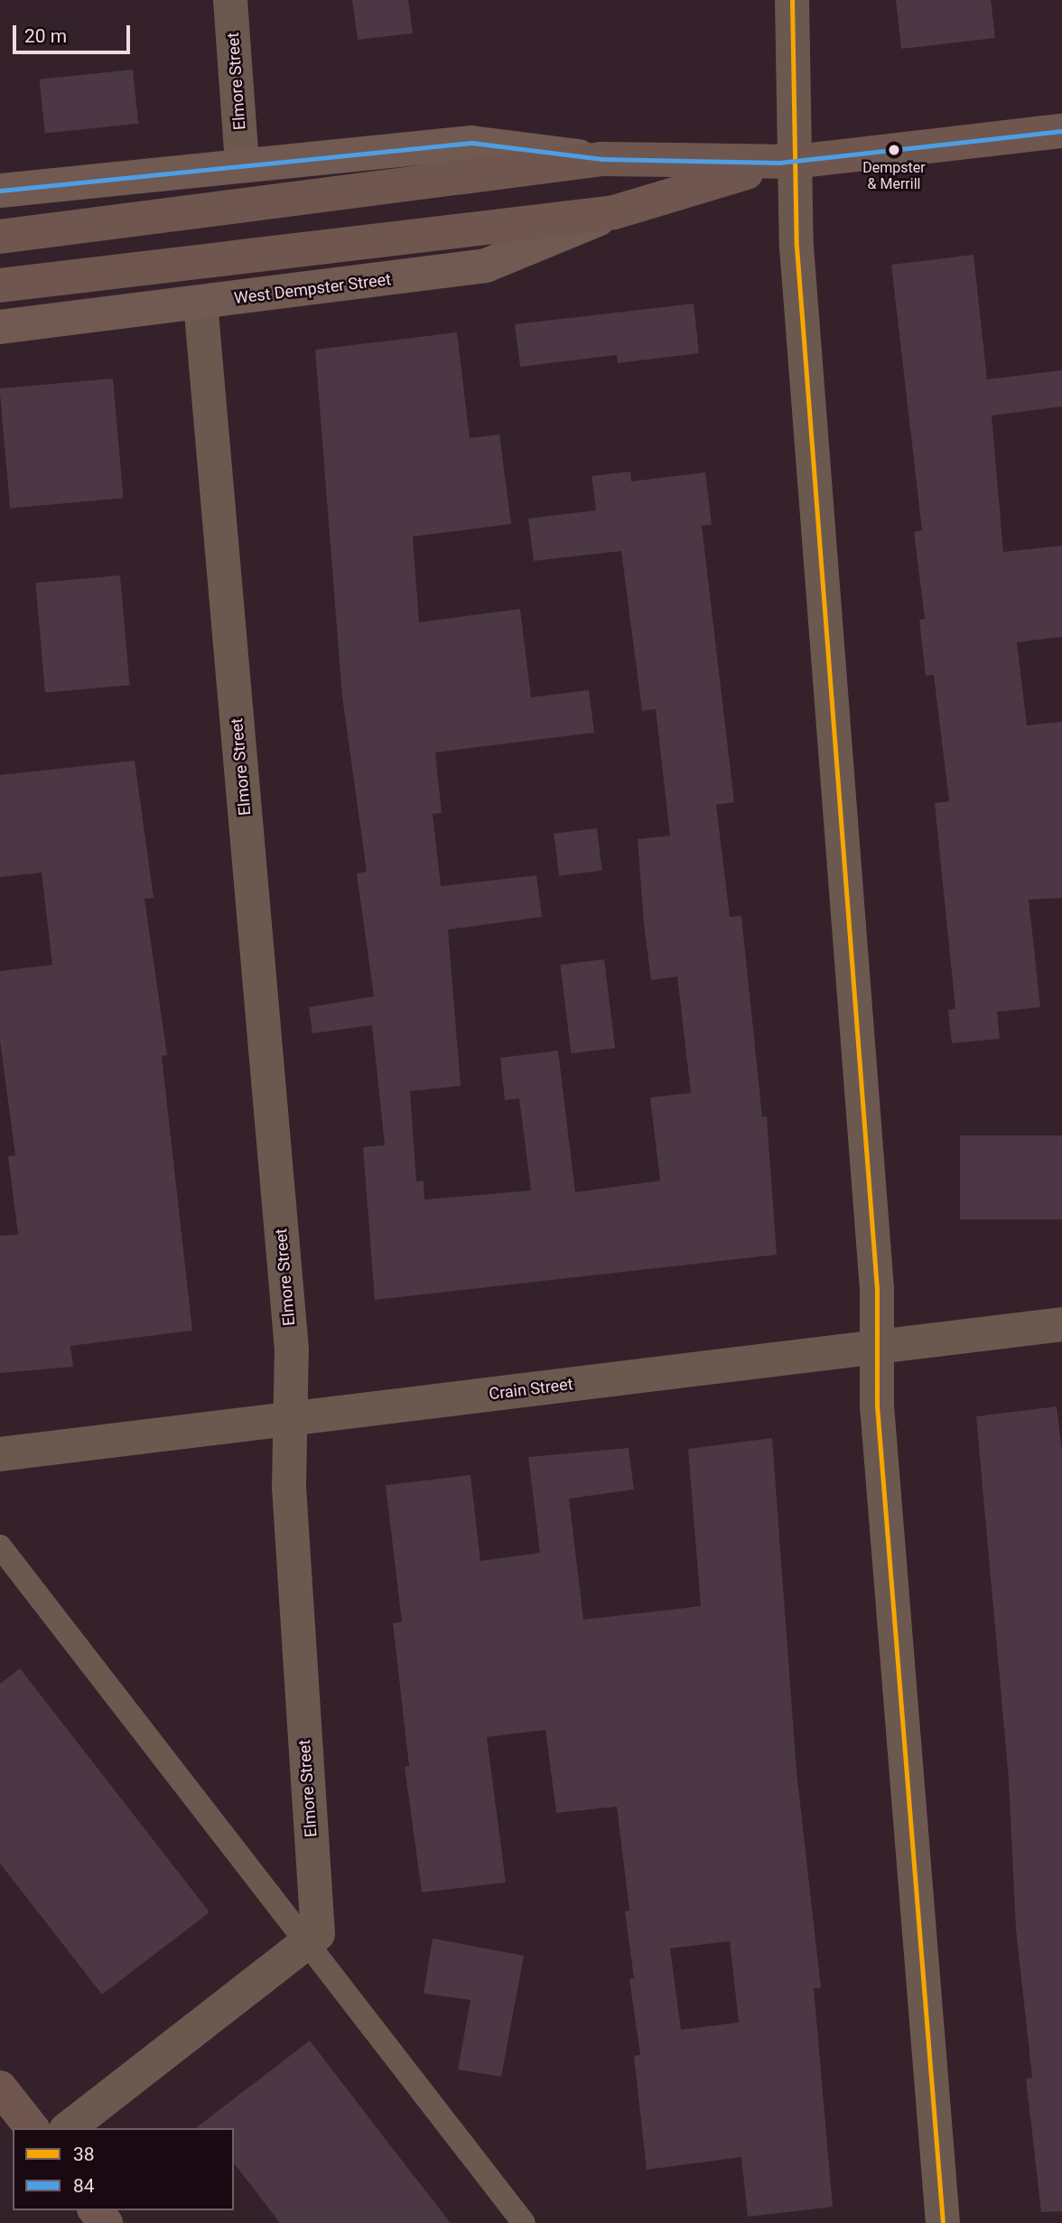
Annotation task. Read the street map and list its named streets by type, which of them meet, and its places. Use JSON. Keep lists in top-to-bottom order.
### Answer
{
  "streets": {
    "main road": ["West Dempster Street"],
    "street": ["Elmore Street", "Crain Street"]
  },
  "crossings": [
    ["Elmore Street", "West Dempster Street"],
    ["Elmore Street", "Crain Street"]
  ],
  "places": ["Dempster & Merrill"],
  "lines": ["transit line 38", "transit line 84"],
  "legend": ["38", "84"],
  "scale_bar": "20 m"
}
